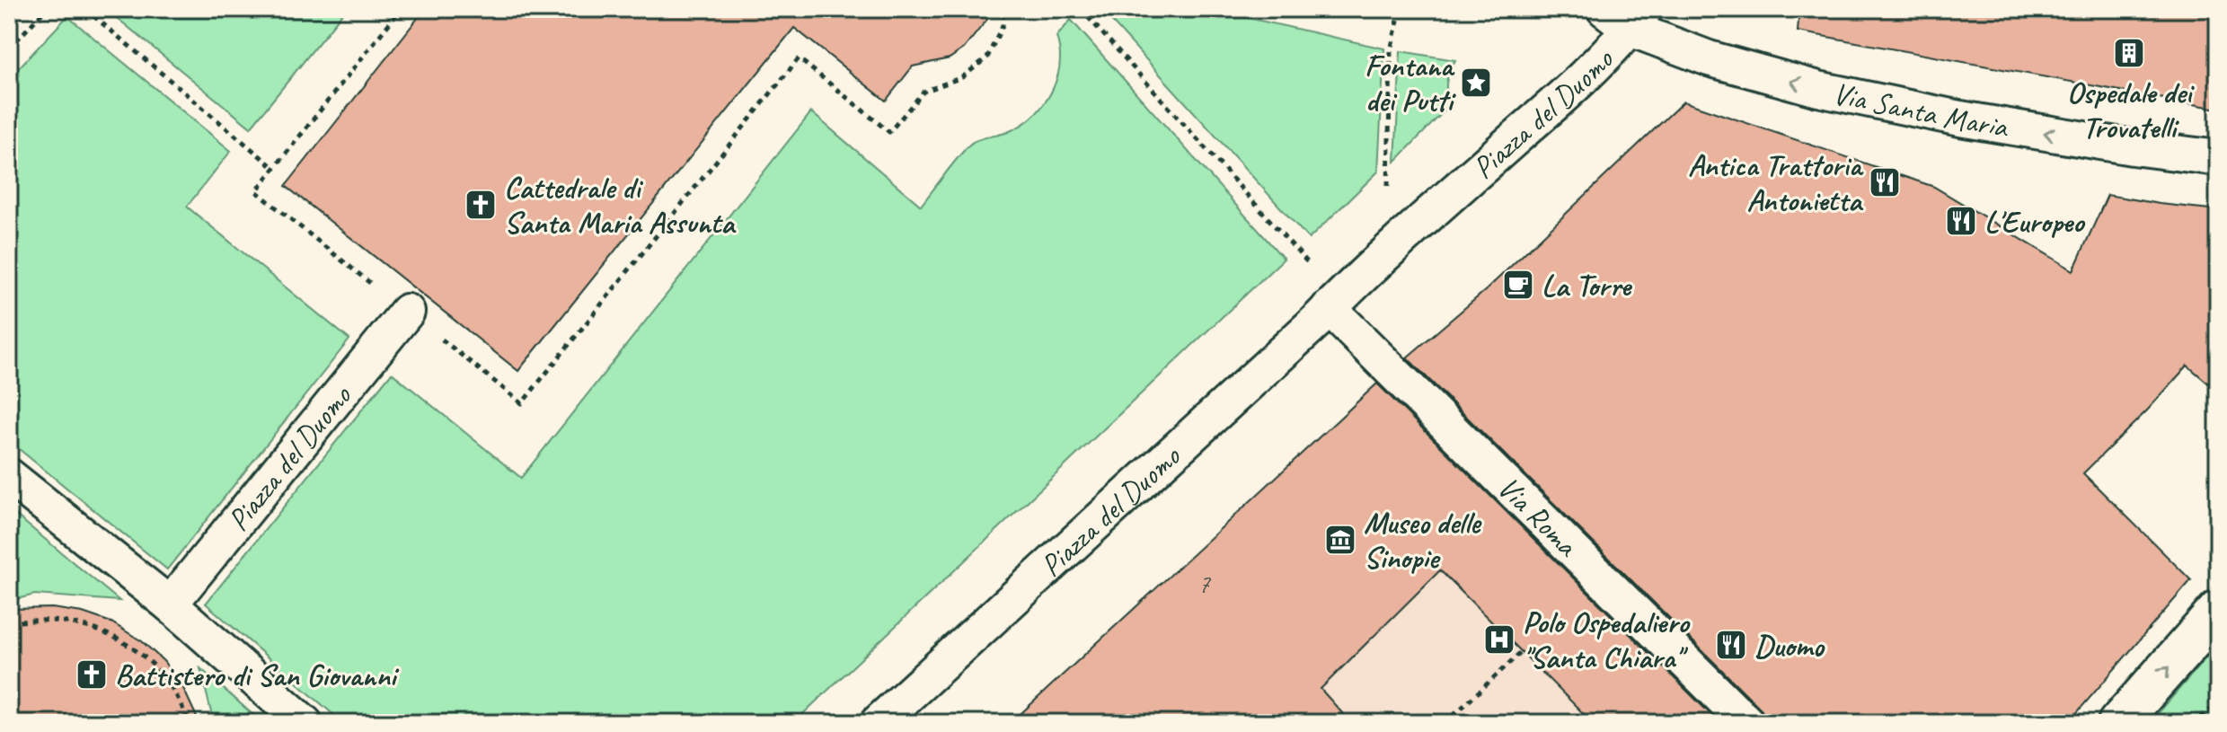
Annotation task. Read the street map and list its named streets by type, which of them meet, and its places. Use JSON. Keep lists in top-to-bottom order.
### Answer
{
  "streets": {
    "street": ["Via Santa Maria", "Piazza del Duomo", "Via Roma"]
  },
  "crossings": [
    ["Via Santa Maria", "Piazza del Duomo"],
    ["Piazza del Duomo", "Via Roma"]
  ],
  "one_way": ["Via Santa Maria"],
  "places": {
    "building": ["Ospedale dei Trovatelli"],
    "place": ["Fontana dei Putti"],
    "restaurant": ["Antica Trattoria Antonietta", "L'Europeo", "Duomo"],
    "church": ["Cattedrale di Santa Maria Assunta", "Battistero di San Giovanni"],
    "cafe": ["La Torre"],
    "museum": ["Museo delle Sinopie"],
    "hospital": ["Polo Ospedaliero \"Santa Chiara\""]
  },
  "house_numbers": ["7"]
}
